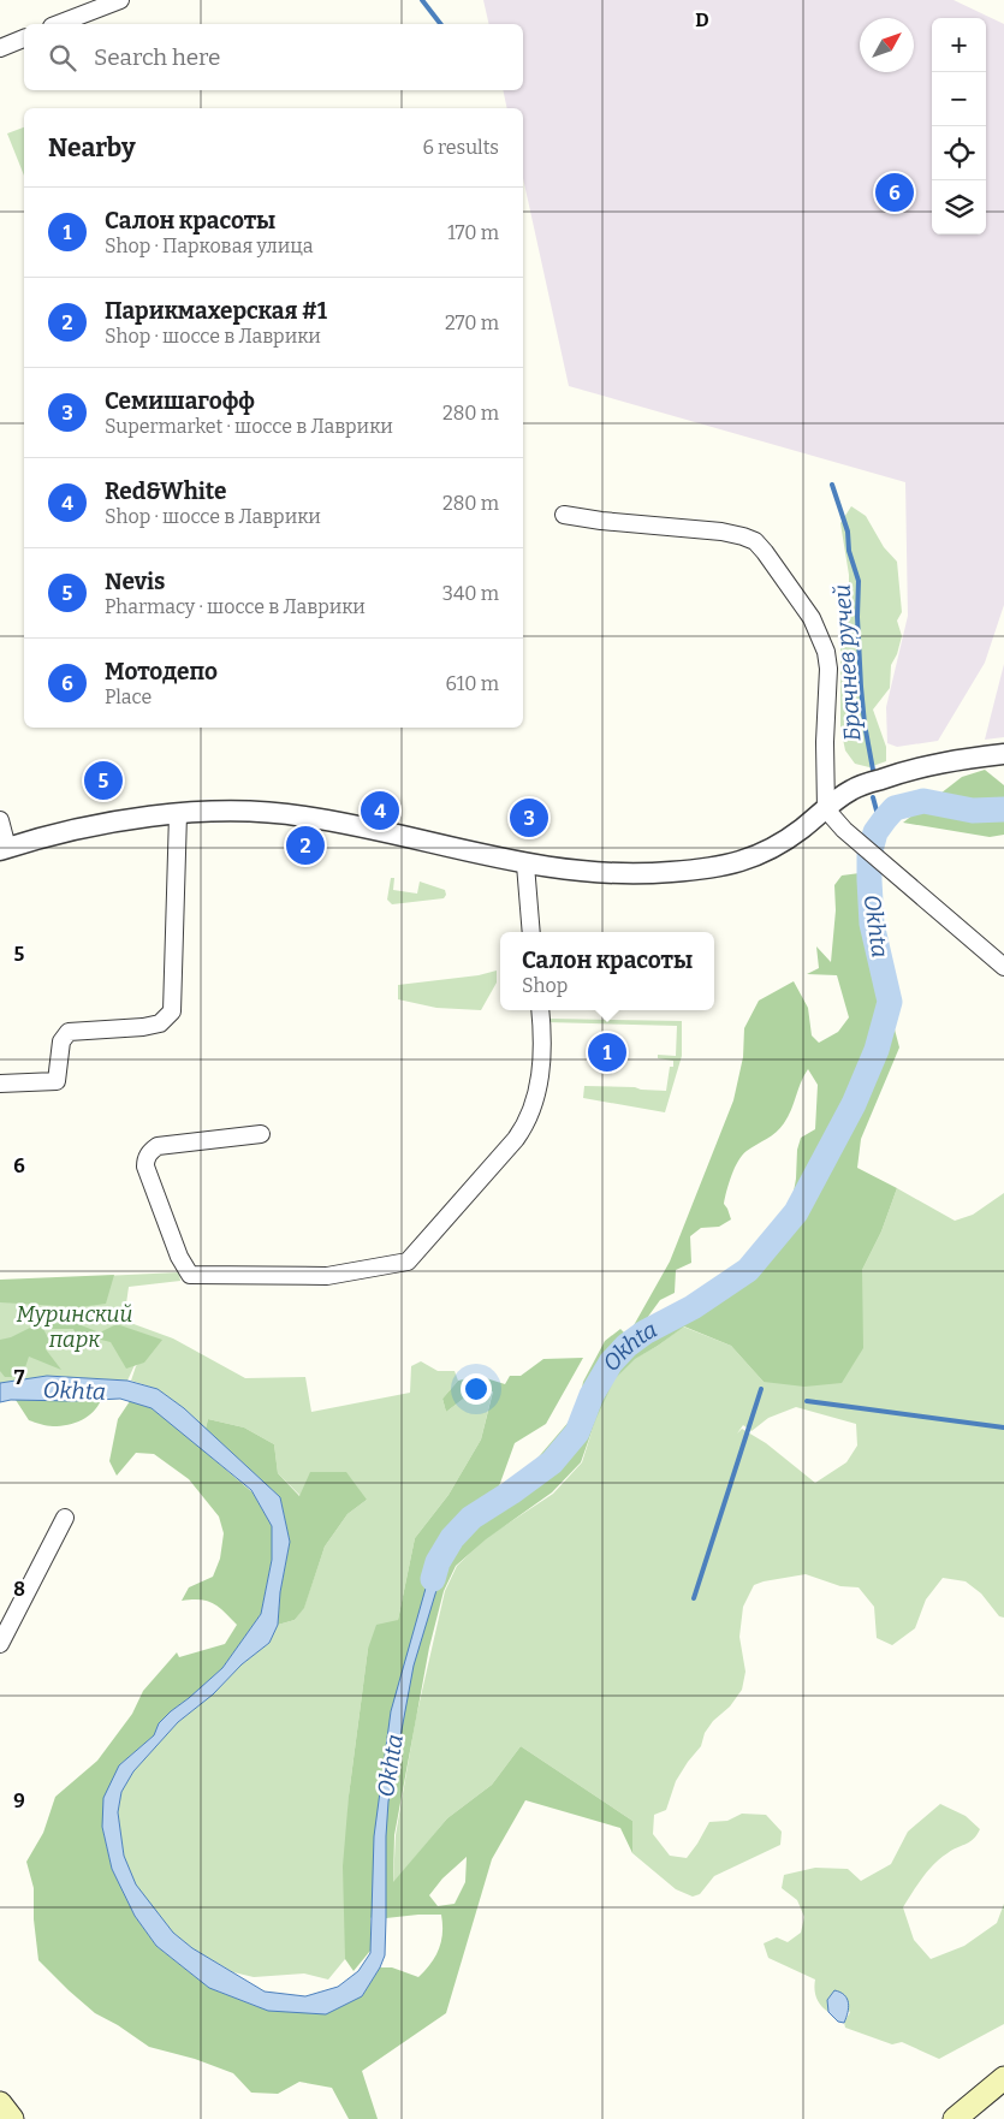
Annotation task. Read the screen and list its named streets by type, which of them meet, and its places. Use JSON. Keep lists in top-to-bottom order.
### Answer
{
  "water": ["Брачнев ручей", "Okhta"],
  "parks": ["Муринский парк"],
  "north": "top right",
  "page": {
    "map_buttons": ["+", "−"],
    "search": "Search here",
    "heading": ["Nearby", "6 results"],
    "pins": [
      "6",
      "5",
      "4",
      "3",
      "2",
      "1"
    ],
    "list": [
      {
        "mark": "1",
        "name": "Салон красоты",
        "note": "Shop · Парковая улица",
        "value": "170 m"
      },
      {
        "mark": "2",
        "name": "Парикмахерская #1",
        "note": "Shop · шоссе в Лаврики",
        "value": "270 m"
      },
      {
        "mark": "3",
        "name": "Семишагофф",
        "note": "Supermarket · шоссе в Лаврики",
        "value": "280 m"
      },
      {
        "mark": "4",
        "name": "Red&White",
        "note": "Shop · шоссе в Лаврики",
        "value": "280 m"
      },
      {
        "mark": "5",
        "name": "Nevis",
        "note": "Pharmacy · шоссе в Лаврики",
        "value": "340 m"
      },
      {
        "mark": "6",
        "name": "Мотодепо",
        "note": "Place",
        "value": "610 m"
      }
    ],
    "popup": ["Салон красоты", "Shop"]
  },
  "grid": {
    "columns": ["D"],
    "rows": [
      "5",
      "6",
      "7",
      "8",
      "9"
    ]
  }
}
